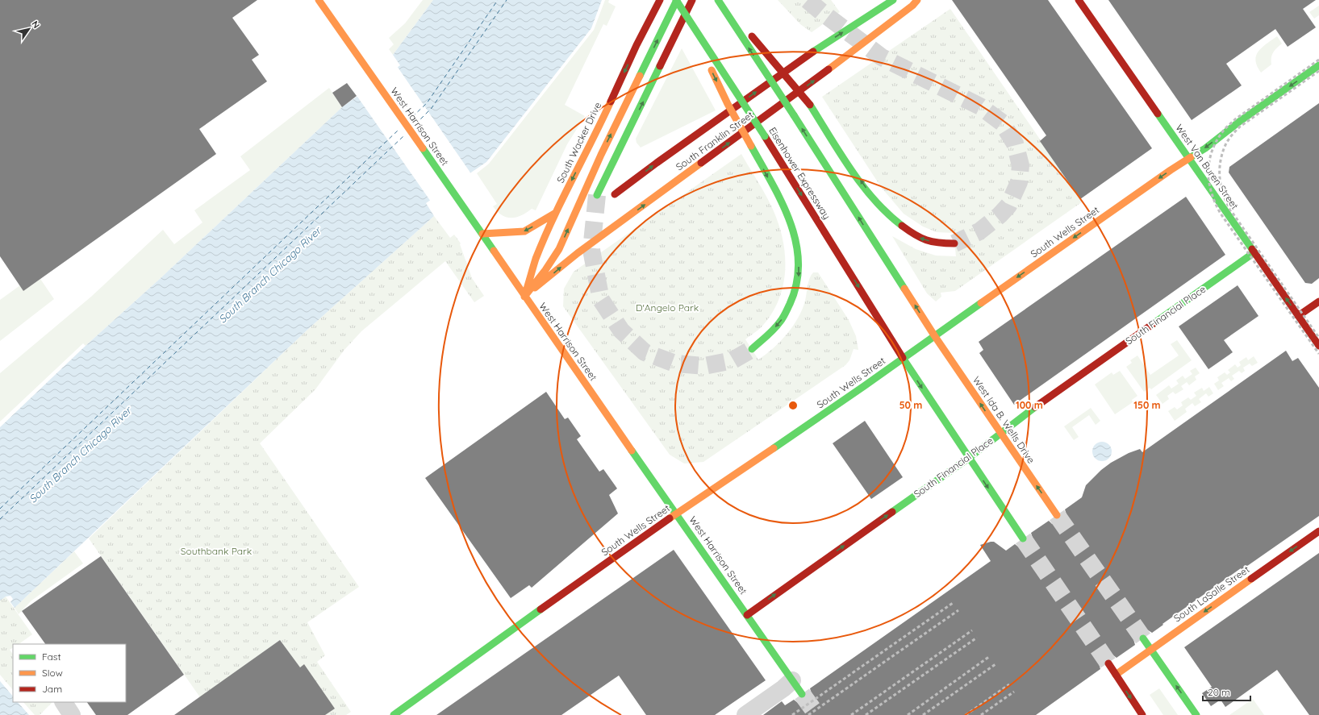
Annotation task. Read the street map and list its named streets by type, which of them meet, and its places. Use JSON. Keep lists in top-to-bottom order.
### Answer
{
  "streets": {
    "main road": [
      "West Harrison Street",
      "South Franklin Street",
      "South Wacker Drive",
      "West Van Buren Street",
      "Eisenhower Expressway",
      "South Wells Street",
      "South Financial Place",
      "West Ida B. Wells Drive",
      "South LaSalle Street"
    ]
  },
  "crossings": [
    ["West Harrison Street", "South Franklin Street"],
    ["West Harrison Street", "South Wacker Drive"],
    ["West Harrison Street", "South Wells Street"],
    ["West Harrison Street", "South Financial Place"],
    ["South Franklin Street", "South Wacker Drive"],
    ["West Van Buren Street", "South Wells Street"],
    ["West Van Buren Street", "South Financial Place"],
    ["Eisenhower Expressway", "South Wells Street"],
    ["South Wells Street", "West Ida B. Wells Drive"],
    ["South Financial Place", "West Ida B. Wells Drive"]
  ],
  "one_way": ["South Wells Street", "South Financial Place", "South LaSalle Street"],
  "water": ["South Branch Chicago River"],
  "parks": ["D'Angelo Park", "Southbank Park"],
  "legend": ["Fast", "Slow", "Jam"],
  "scale_bar": "20 m",
  "north": "top right",
  "rings": ["50 m", "100 m", "150 m"]
}
